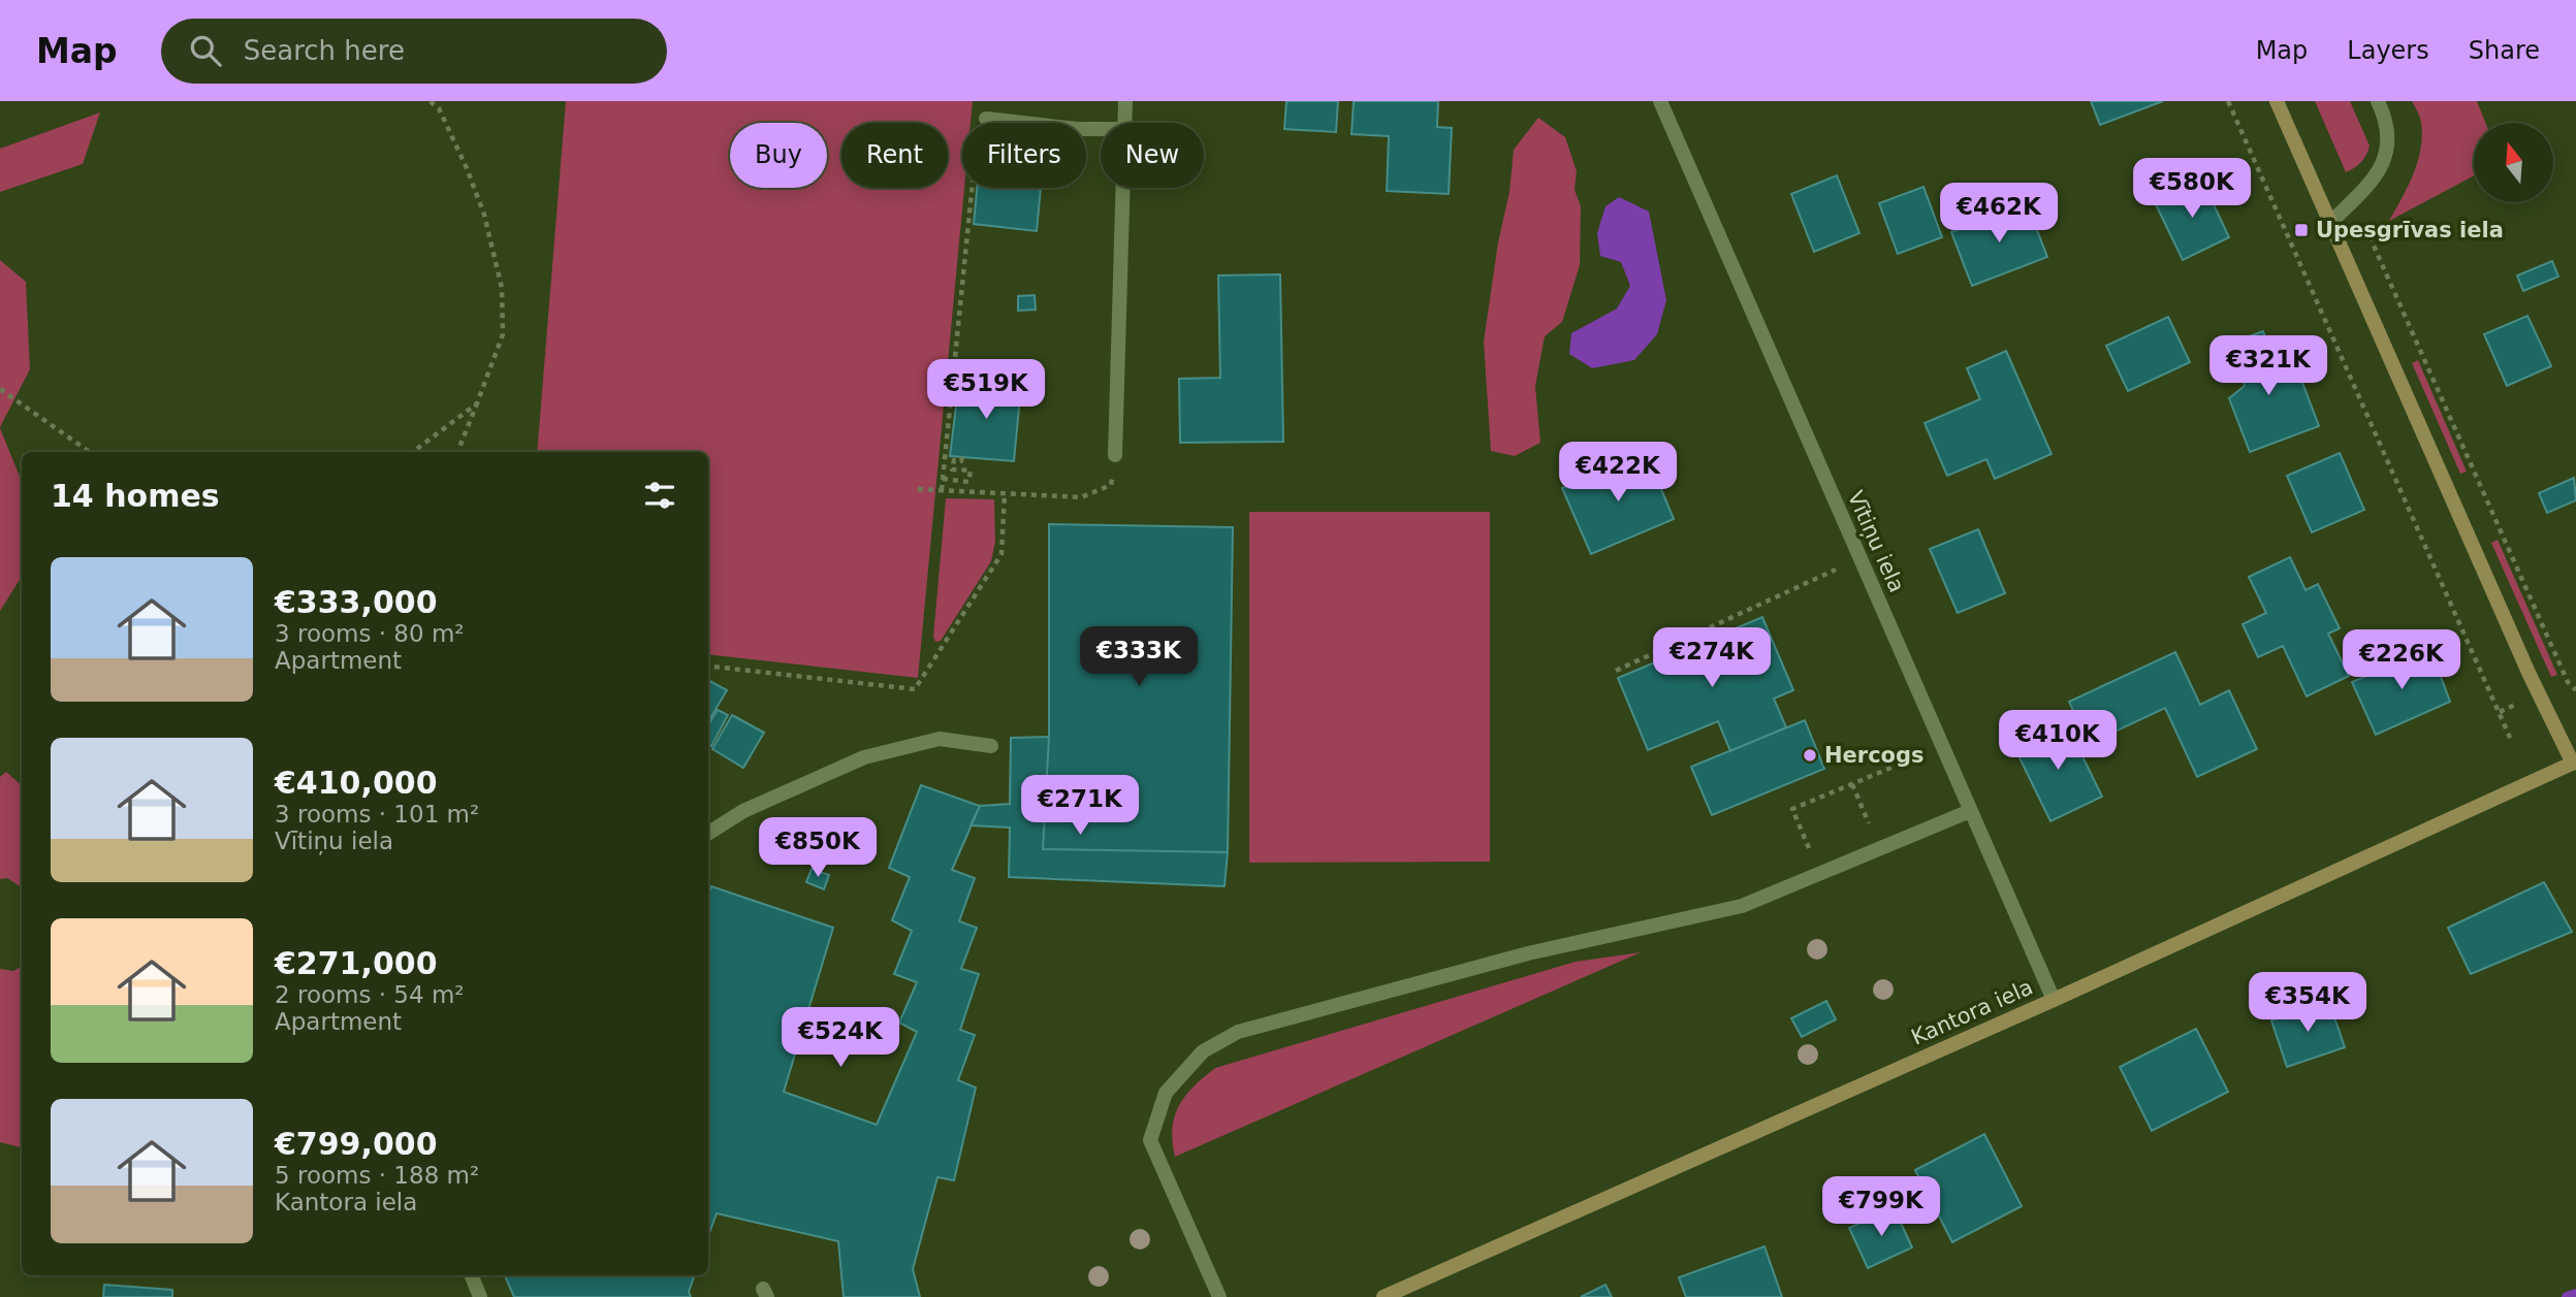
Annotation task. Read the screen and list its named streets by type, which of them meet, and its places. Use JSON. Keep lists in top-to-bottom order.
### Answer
{
  "streets": {
    "main road": ["Kantora iela"],
    "street": ["Vītiņu iela"]
  },
  "crossings": [
    ["Vītiņu iela", "Kantora iela"]
  ],
  "places": {
    "transit": ["Upesgrīvas iela"],
    "other": ["Hercogs"]
  },
  "north": "top",
  "page": {
    "header": "Map",
    "search": "Search here",
    "nav": ["Map", "Layers", "Share"],
    "chip": [
      "Buy",
      "Rent",
      "Filters",
      "New"
    ],
    "price": [
      "€580K",
      "€462K",
      "€321K",
      "€519K",
      "€422K",
      "€333K",
      "€274K",
      "€226K",
      "€410K",
      "€271K",
      "€850K",
      "€354K",
      "€524K",
      "€799K"
    ],
    "heading": "14 homes",
    "list": [
      {
        "name": "€333,000",
        "note": "3 rooms · 80 m² · Apartment"
      },
      {
        "name": "€410,000",
        "note": "3 rooms · 101 m² · Vītiņu iela"
      },
      {
        "name": "€271,000",
        "note": "2 rooms · 54 m² · Apartment"
      },
      {
        "name": "€799,000",
        "note": "5 rooms · 188 m² · Kantora iela"
      }
    ]
  }
}
